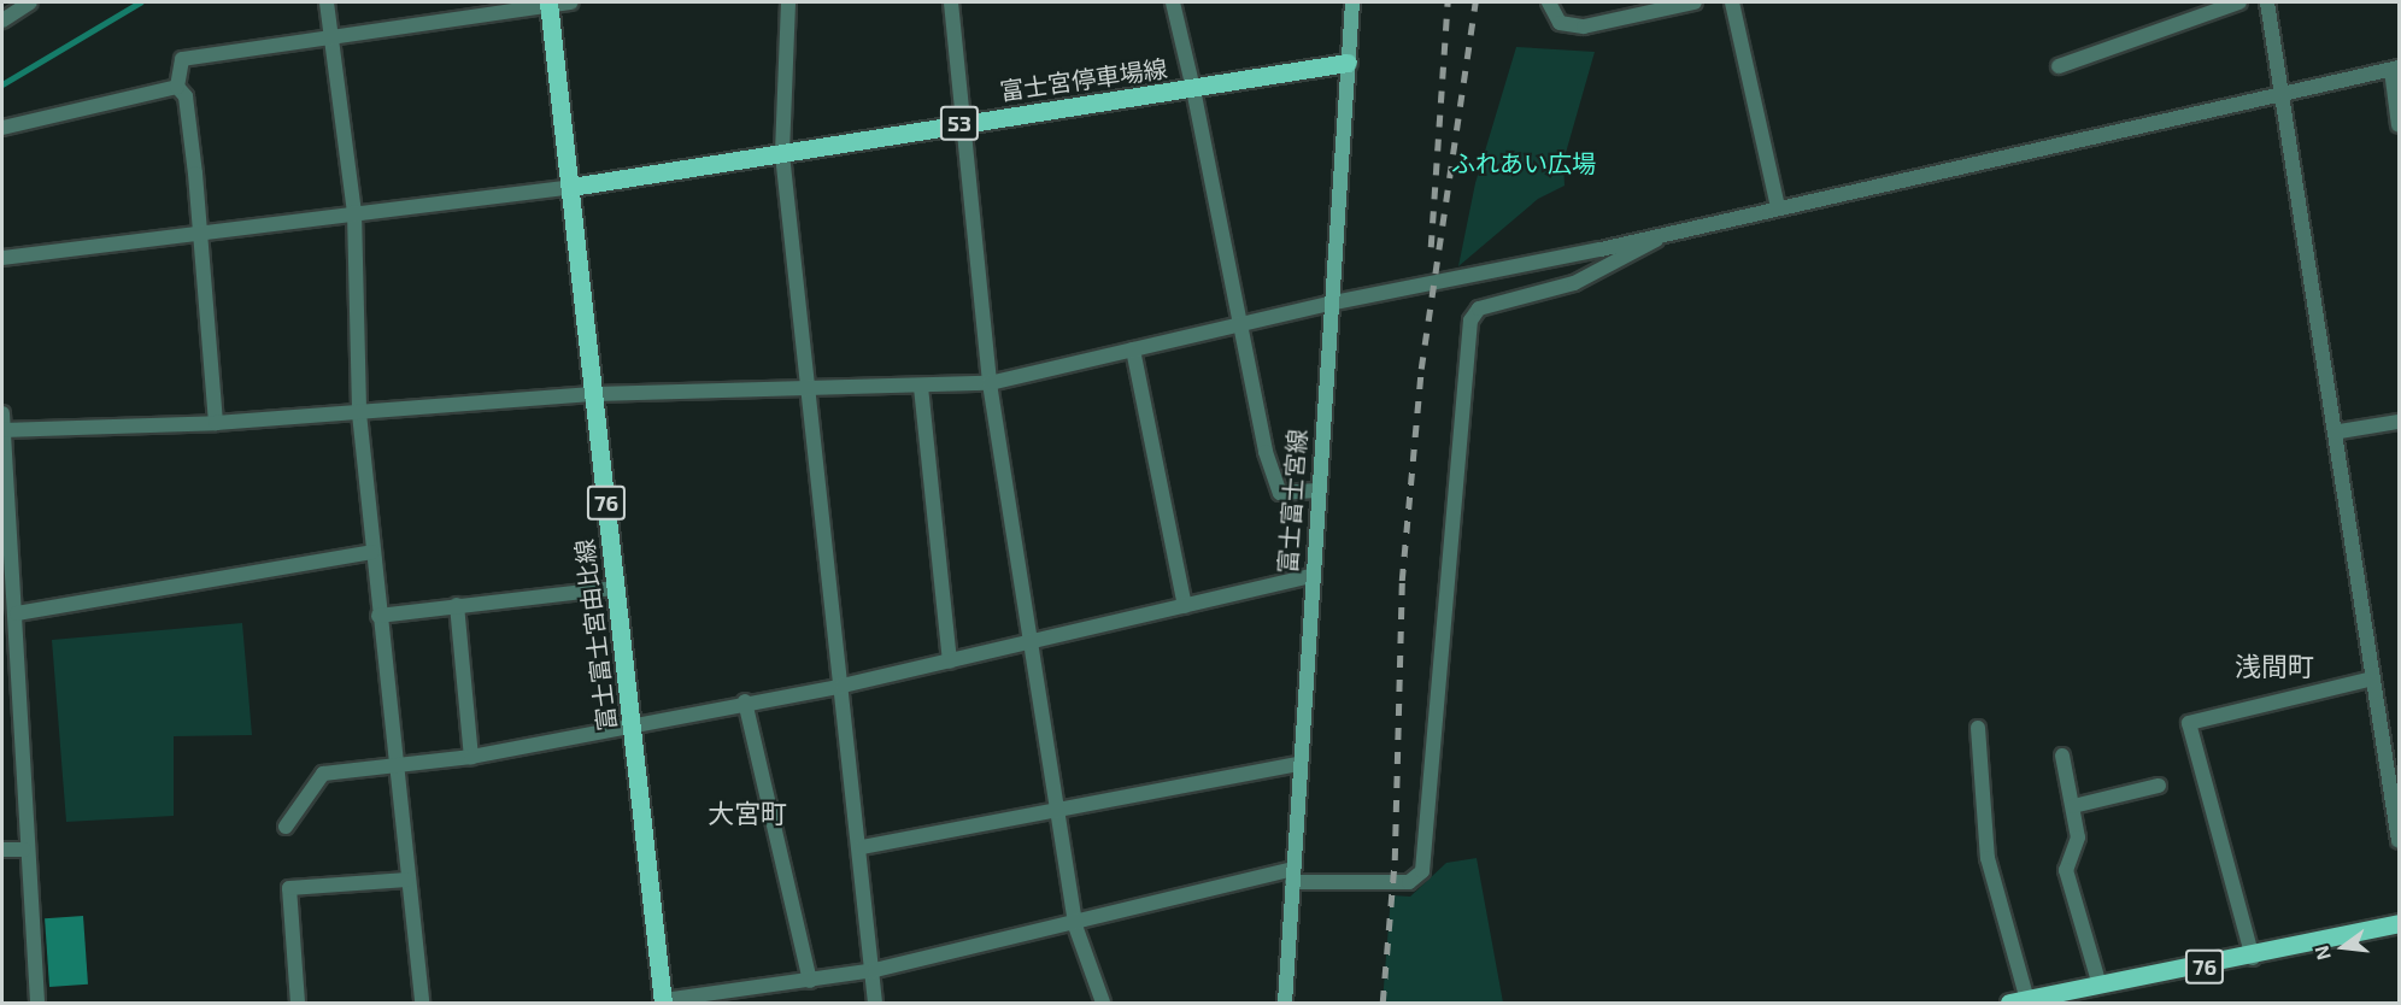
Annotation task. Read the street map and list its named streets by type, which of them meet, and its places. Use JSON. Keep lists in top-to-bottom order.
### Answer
{
  "streets": {
    "main road": [
      "富士宮停車場線",
      "53",
      "富士富士宮線",
      "76",
      "富士富士宮由比線"
    ]
  },
  "crossings": [
    ["富士宮停車場線", "富士富士宮線"],
    ["富士宮停車場線", "富士富士宮由比線"]
  ],
  "districts": ["浅間町", "大宮町"],
  "parks": ["ふれあい広場"],
  "north": "left"
}
